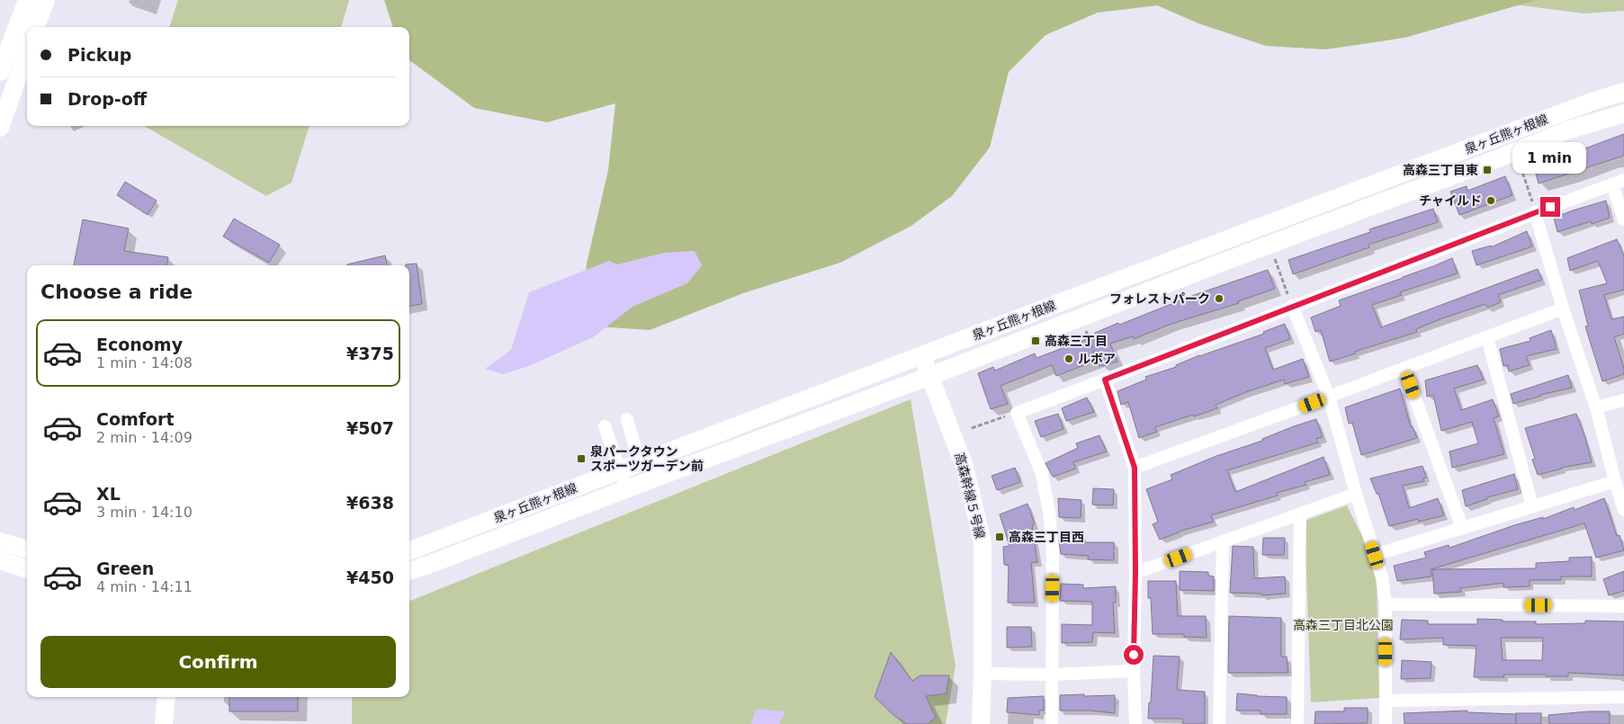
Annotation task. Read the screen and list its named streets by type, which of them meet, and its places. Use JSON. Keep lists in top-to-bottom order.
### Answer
{
  "streets": {
    "main road": ["泉ヶ丘熊ヶ根線", "高森幹線５号線"]
  },
  "crossings": [
    ["泉ヶ丘熊ヶ根線", "高森幹線５号線"]
  ],
  "parks": ["高森三丁目北公園"],
  "places": {
    "transit": [
      "高森三丁目東",
      "高森三丁目",
      "泉パークタウン スポーツガーデン前",
      "高森三丁目西"
    ],
    "other": ["チャイルド", "フォレストパーク", "ルボア"]
  },
  "page": {
    "banner": ["Pickup", "Drop-off"],
    "bubble": "1 min",
    "heading": "Choose a ride",
    "list": [
      {
        "name": "Economy",
        "note": "1 min · 14:08",
        "value": "¥375"
      },
      {
        "name": "Comfort",
        "note": "2 min · 14:09",
        "value": "¥507"
      },
      {
        "name": "XL",
        "note": "3 min · 14:10",
        "value": "¥638"
      },
      {
        "name": "Green",
        "note": "4 min · 14:11",
        "value": "¥450"
      }
    ],
    "buttons": "Confirm"
  }
}
